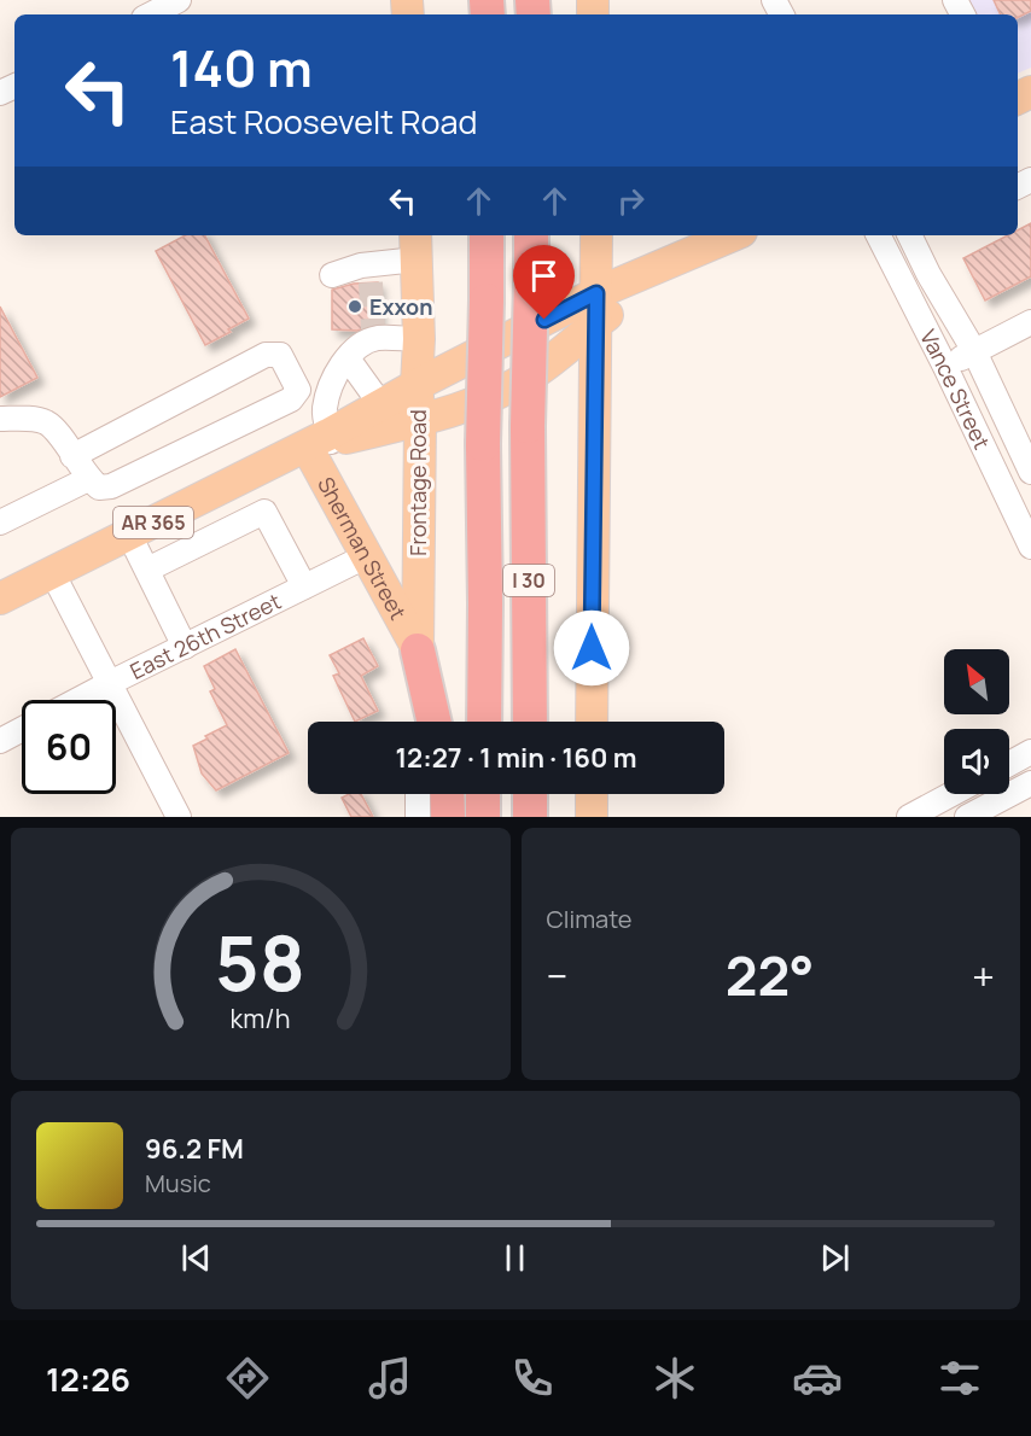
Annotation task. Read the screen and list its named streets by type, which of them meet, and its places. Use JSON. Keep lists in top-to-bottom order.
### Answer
{
  "streets": {
    "highway": ["I 30"],
    "main road": ["Frontage Road", "AR 365", "Sherman Street"],
    "street": ["Vance Street", "East 26th Street"]
  },
  "crossings": [
    ["Frontage Road", "AR 365"],
    ["Frontage Road", "Sherman Street"],
    ["AR 365", "Sherman Street"],
    ["Sherman Street", "East 26th Street"]
  ],
  "places": ["Exxon"],
  "north": "top left",
  "page": {
    "turn": ["140 m", "East Roosevelt Road"],
    "limit": "60",
    "trip": "12:27 · 1 min · 160 m",
    "tile": "Climate",
    "heat": ["−", "22°", "+"],
    "song": ["96.2 FM", "Music"],
    "tabs": "12:26",
    "gauge": ["58", "km/h"]
  }
}
